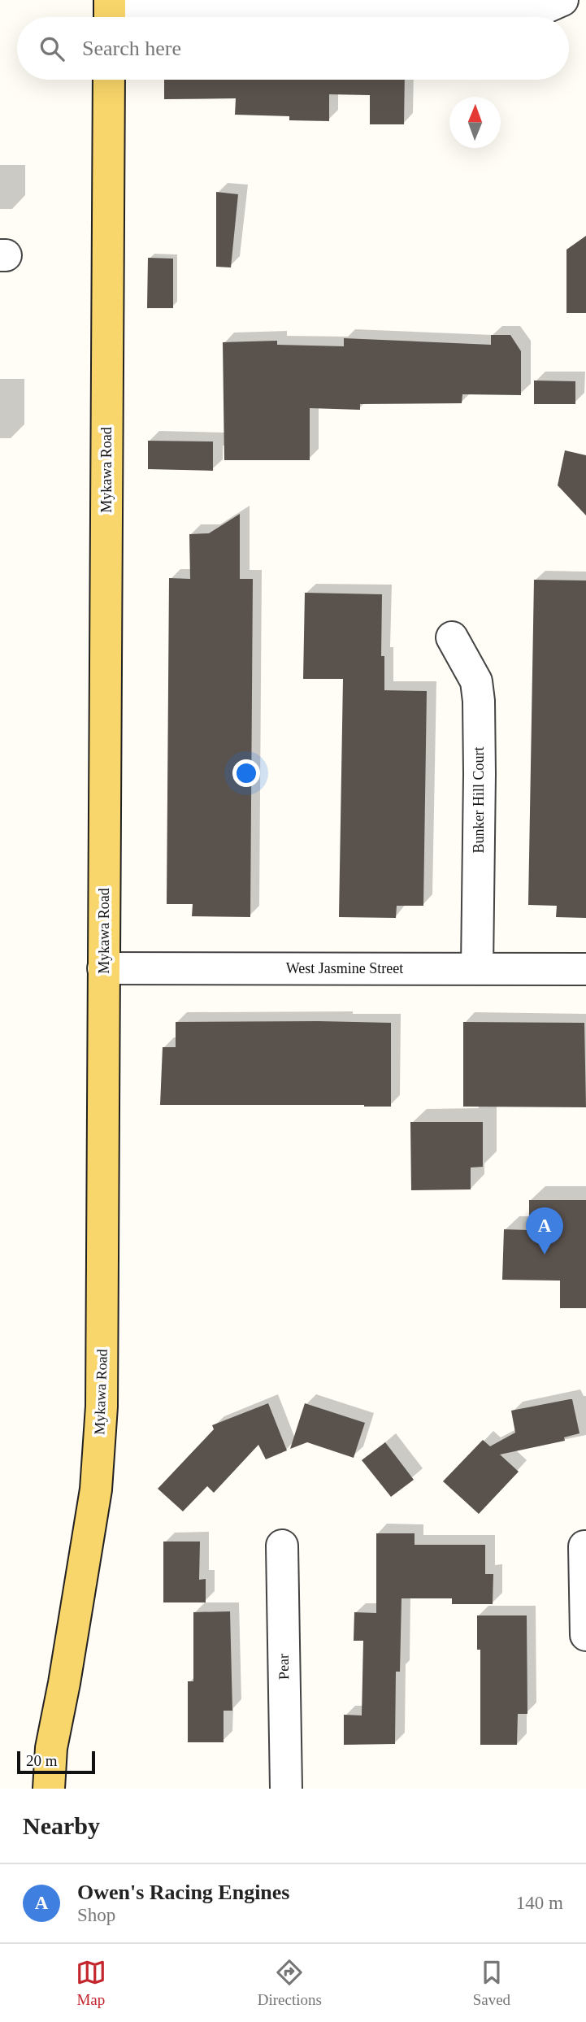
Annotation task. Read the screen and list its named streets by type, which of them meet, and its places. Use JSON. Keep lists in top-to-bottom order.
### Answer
{
  "streets": {
    "main road": ["Mykawa Road"],
    "street": ["Bunker Hill Court", "West Jasmine Street", "Pear"]
  },
  "crossings": [
    ["Mykawa Road", "West Jasmine Street"],
    ["Bunker Hill Court", "West Jasmine Street"]
  ],
  "scale_bar": "20 m",
  "north": "top",
  "page": {
    "search": "Search here",
    "pins": "A",
    "scale": "20 m",
    "heading": "Nearby",
    "list": [
      {
        "mark": "A",
        "name": "Owen's Racing Engines",
        "note": "Shop",
        "value": "140 m"
      }
    ],
    "nav": ["Map", "Directions", "Saved"]
  }
}
